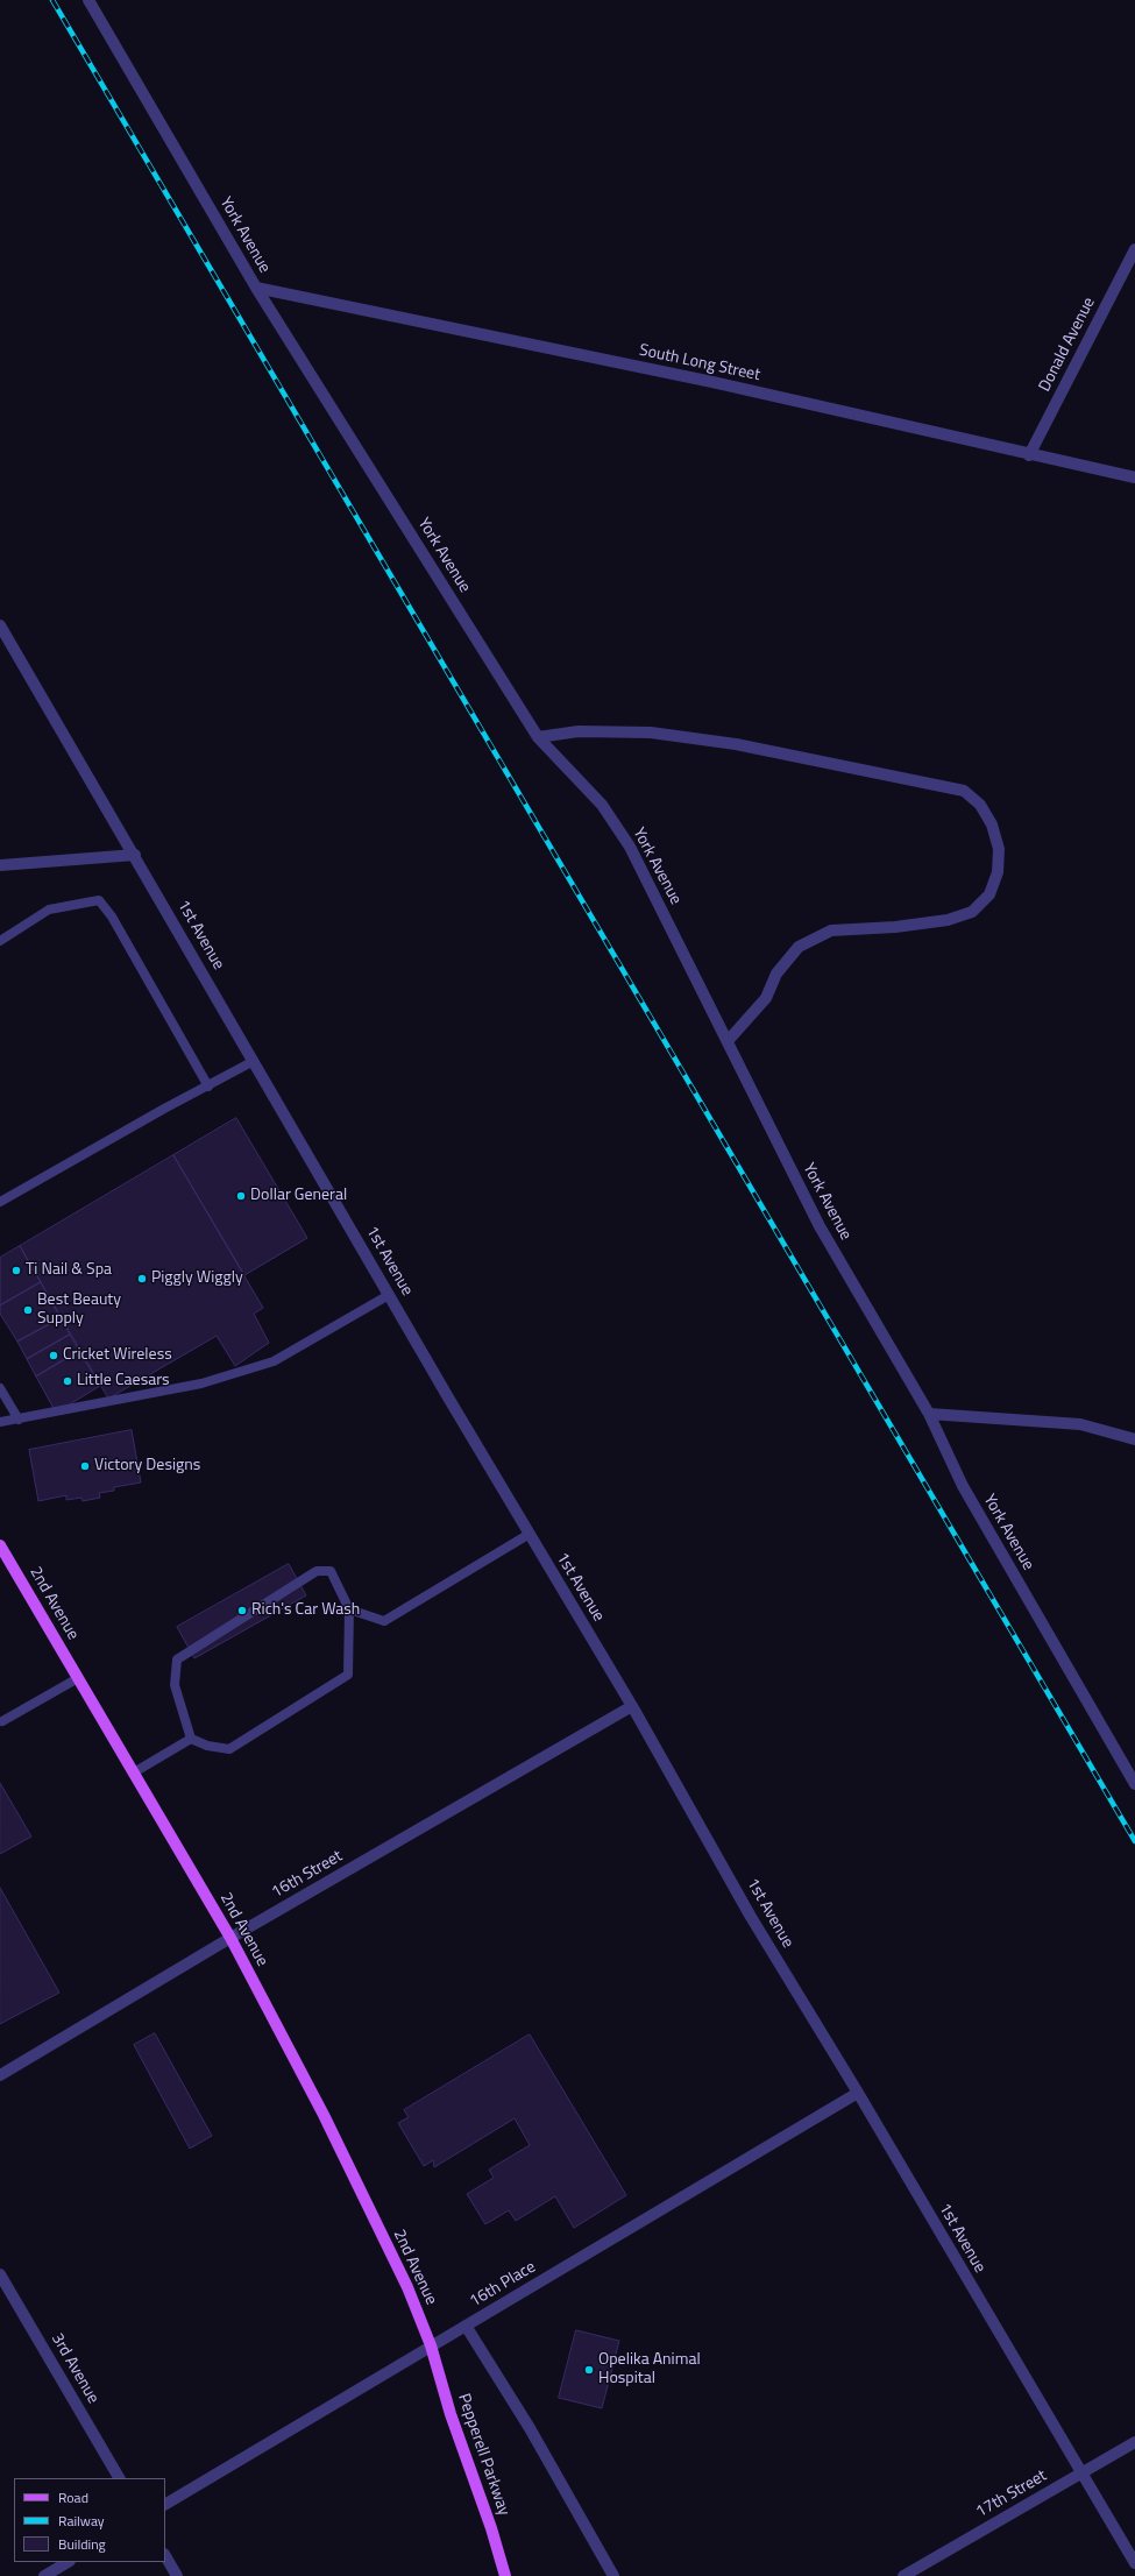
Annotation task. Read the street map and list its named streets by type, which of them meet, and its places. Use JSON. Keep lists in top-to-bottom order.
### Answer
{
  "streets": {
    "main road": ["2nd Avenue", "Pepperell Parkway"],
    "street": [
      "York Avenue",
      "Donald Avenue",
      "South Long Street",
      "1st Avenue",
      "16th Street",
      "16th Place",
      "3rd Avenue",
      "17th Street"
    ]
  },
  "crossings": [
    ["York Avenue", "South Long Street"],
    ["Donald Avenue", "South Long Street"],
    ["1st Avenue", "16th Street"],
    ["1st Avenue", "16th Place"],
    ["1st Avenue", "17th Street"],
    ["2nd Avenue", "16th Street"],
    ["2nd Avenue", "16th Place"],
    ["2nd Avenue", "Pepperell Parkway"],
    ["16th Place", "Pepperell Parkway"]
  ],
  "places": [
    "Dollar General",
    "Ti Nail & Spa",
    "Piggly Wiggly",
    "Best Beauty Supply",
    "Cricket Wireless",
    "Little Caesars",
    "Victory Designs",
    "Rich's Car Wash",
    "Opelika Animal Hospital"
  ],
  "legend": ["Road", "Railway", "Building"]
}
